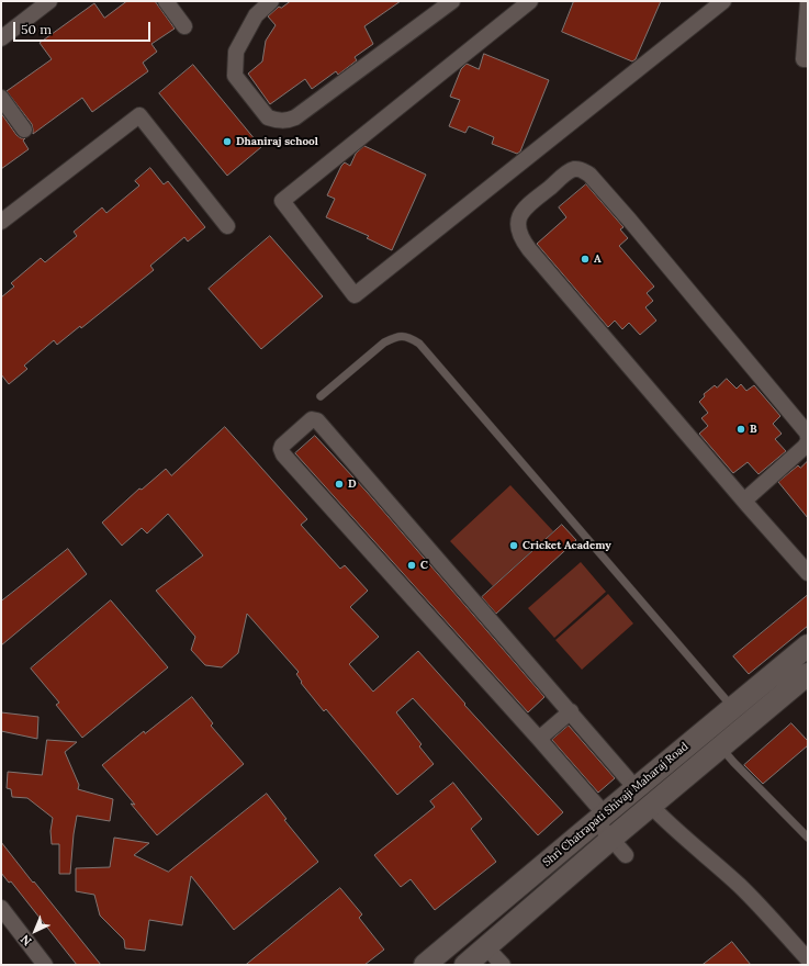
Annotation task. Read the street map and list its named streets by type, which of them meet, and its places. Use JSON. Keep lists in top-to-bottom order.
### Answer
{
  "streets": {
    "main road": ["Shri Chatrapati Shivaji Maharaj Road"]
  },
  "places": [
    "Dhaniraj school",
    "A",
    "B",
    "D",
    "Cricket Academy",
    "C"
  ],
  "scale_bar": "50 m",
  "north": "bottom left"
}
